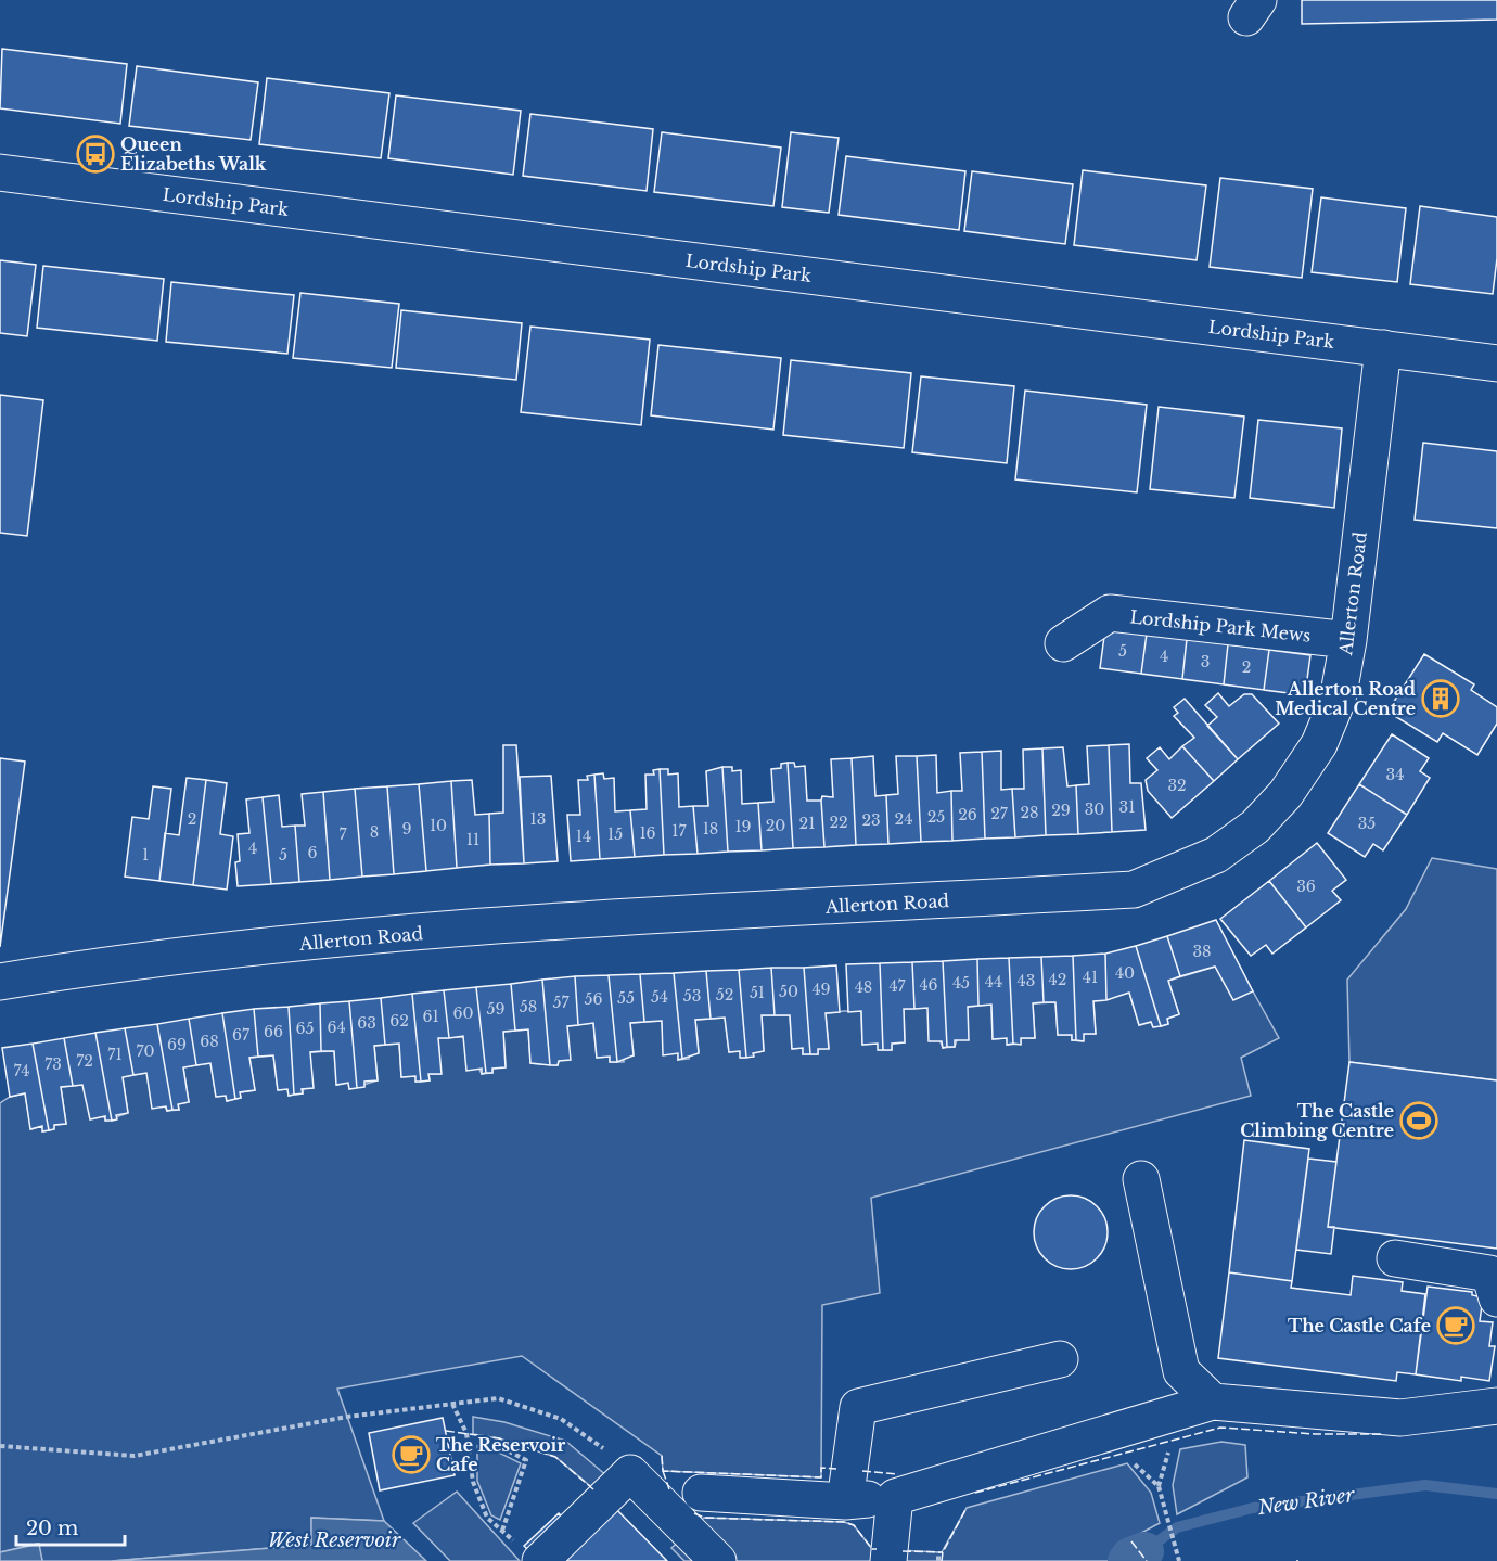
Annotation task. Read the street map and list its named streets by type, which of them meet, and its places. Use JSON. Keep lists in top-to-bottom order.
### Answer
{
  "streets": {
    "street": ["Lordship Park", "Allerton Road", "Lordship Park Mews"]
  },
  "crossings": [
    ["Lordship Park", "Allerton Road"],
    ["Allerton Road", "Lordship Park Mews"]
  ],
  "water": ["New River", "West Reservoir"],
  "places": {
    "bus stop": ["Queen Elizabeths Walk"],
    "building": ["Allerton Road Medical Centre"],
    "sports": ["The Castle Climbing Centre"],
    "cafe": ["The Castle Cafe", "The Reservoir Cafe"]
  },
  "house_numbers": [
    "5",
    "4",
    "3",
    "2",
    "34",
    "32",
    "31",
    "30",
    "29",
    "28",
    "27",
    "26",
    "25",
    "2",
    "13",
    "24",
    "23",
    "22",
    "21",
    "35",
    "10",
    "20",
    "19",
    "9",
    "18",
    "17",
    "8",
    "16",
    "7",
    "15",
    "14",
    "11",
    "4",
    "6",
    "1",
    "5",
    "36",
    "38",
    "40",
    "41",
    "42",
    "43",
    "44",
    "45",
    "46",
    "47",
    "48",
    "49",
    "50",
    "51",
    "52",
    "53",
    "54",
    "55",
    "56",
    "57",
    "58",
    "59",
    "60",
    "61",
    "62",
    "63",
    "64",
    "65",
    "66",
    "67",
    "68",
    "69",
    "70",
    "71",
    "72",
    "73",
    "74"
  ],
  "scale_bar": "20 m"
}
